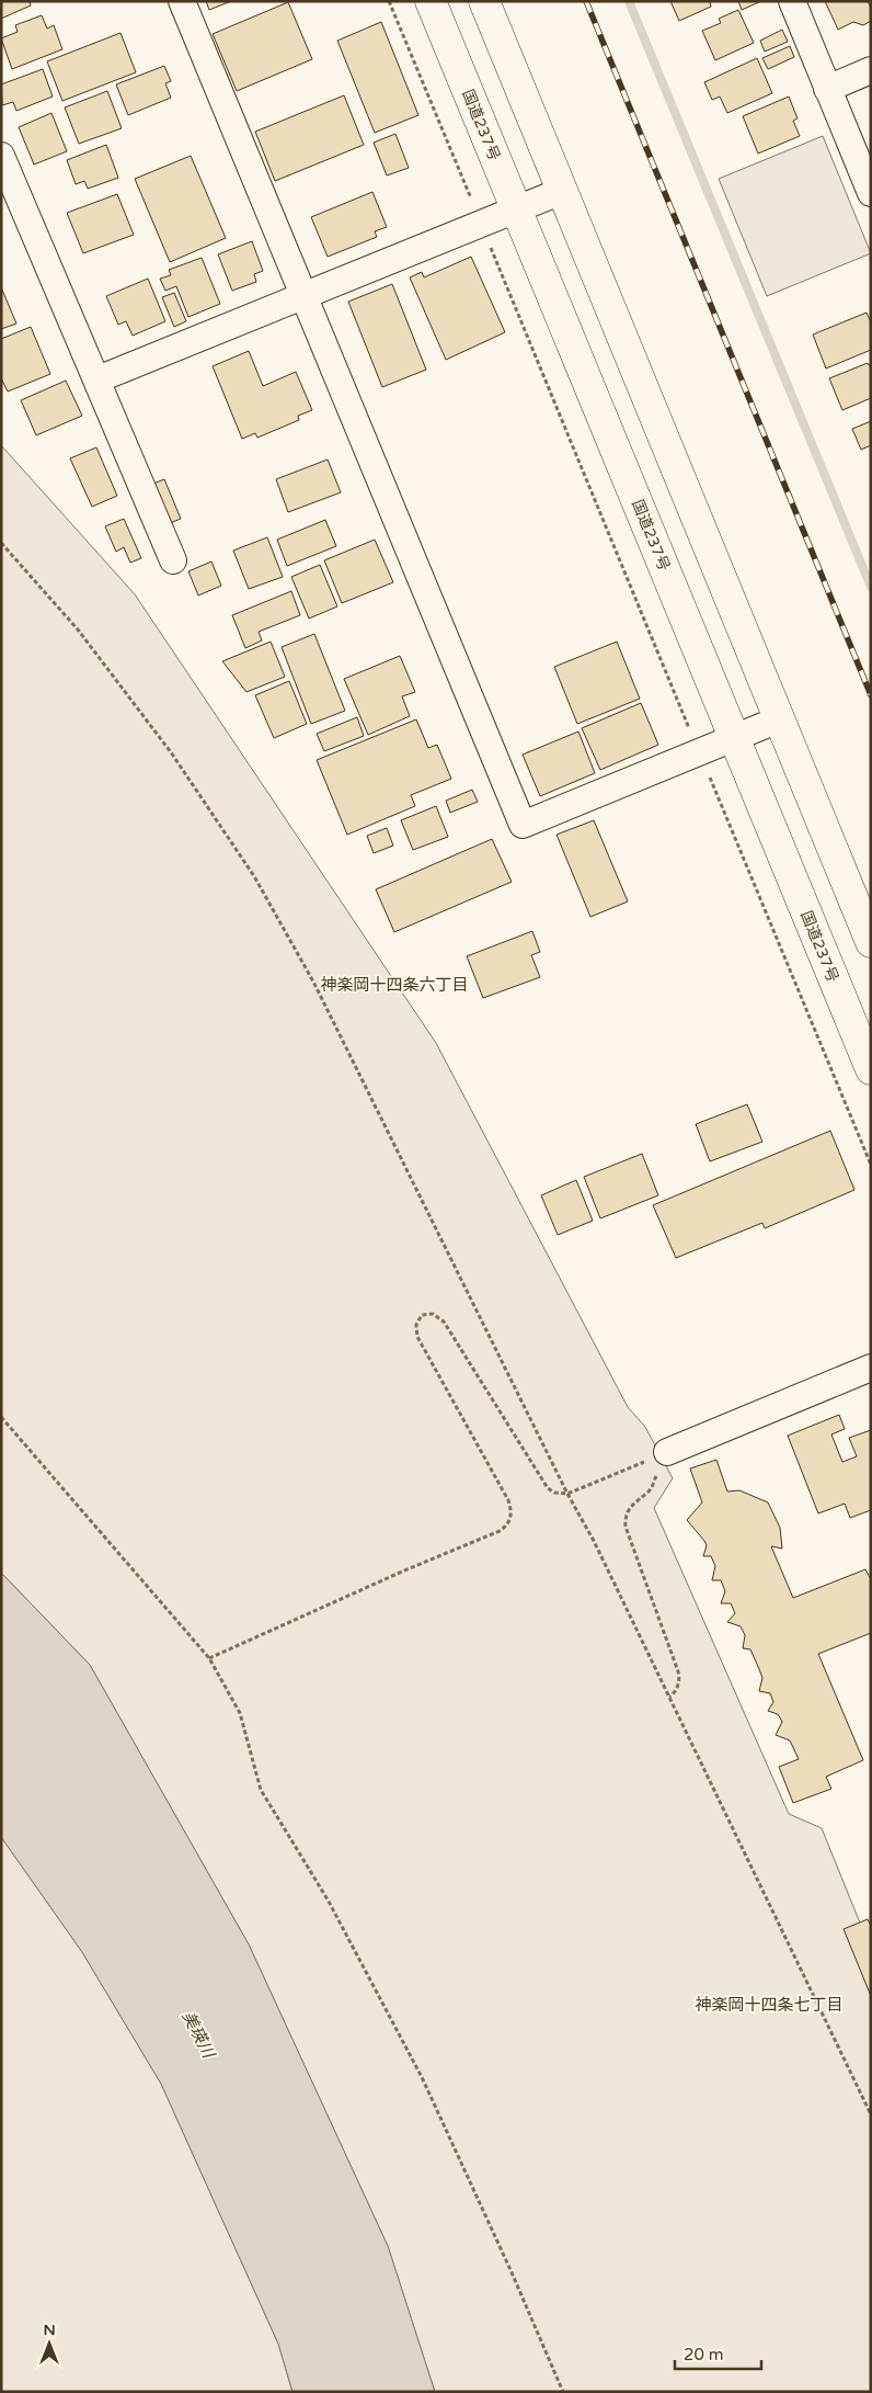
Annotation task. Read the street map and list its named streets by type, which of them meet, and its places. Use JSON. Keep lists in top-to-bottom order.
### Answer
{
  "streets": {
    "highway": ["国道237号"]
  },
  "districts": ["神楽岡十四条六丁目", "神楽岡十四条七丁目"],
  "water": ["美瑛川"],
  "scale_bar": "20 m",
  "north": "top"
}
